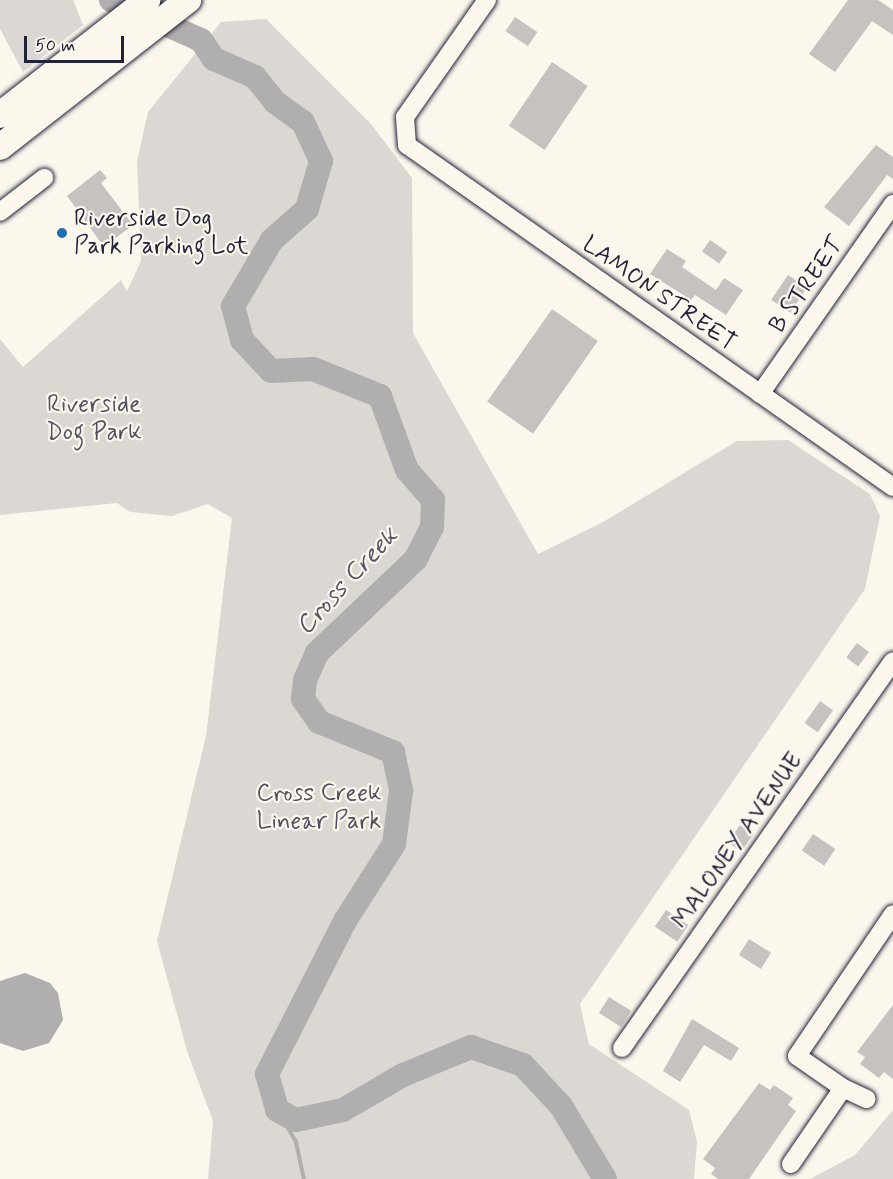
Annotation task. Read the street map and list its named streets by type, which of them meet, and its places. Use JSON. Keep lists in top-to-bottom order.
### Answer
{
  "streets": {
    "street": ["B STREET", "LAMON STREET", "MALONEY AVENUE"]
  },
  "crossings": [
    ["B STREET", "LAMON STREET"]
  ],
  "water": ["Cross Creek"],
  "parks": ["Riverside Dog Park", "Cross Creek Linear Park"],
  "places": ["Riverside Dog Park Parking Lot"],
  "scale_bar": "50 m"
}
